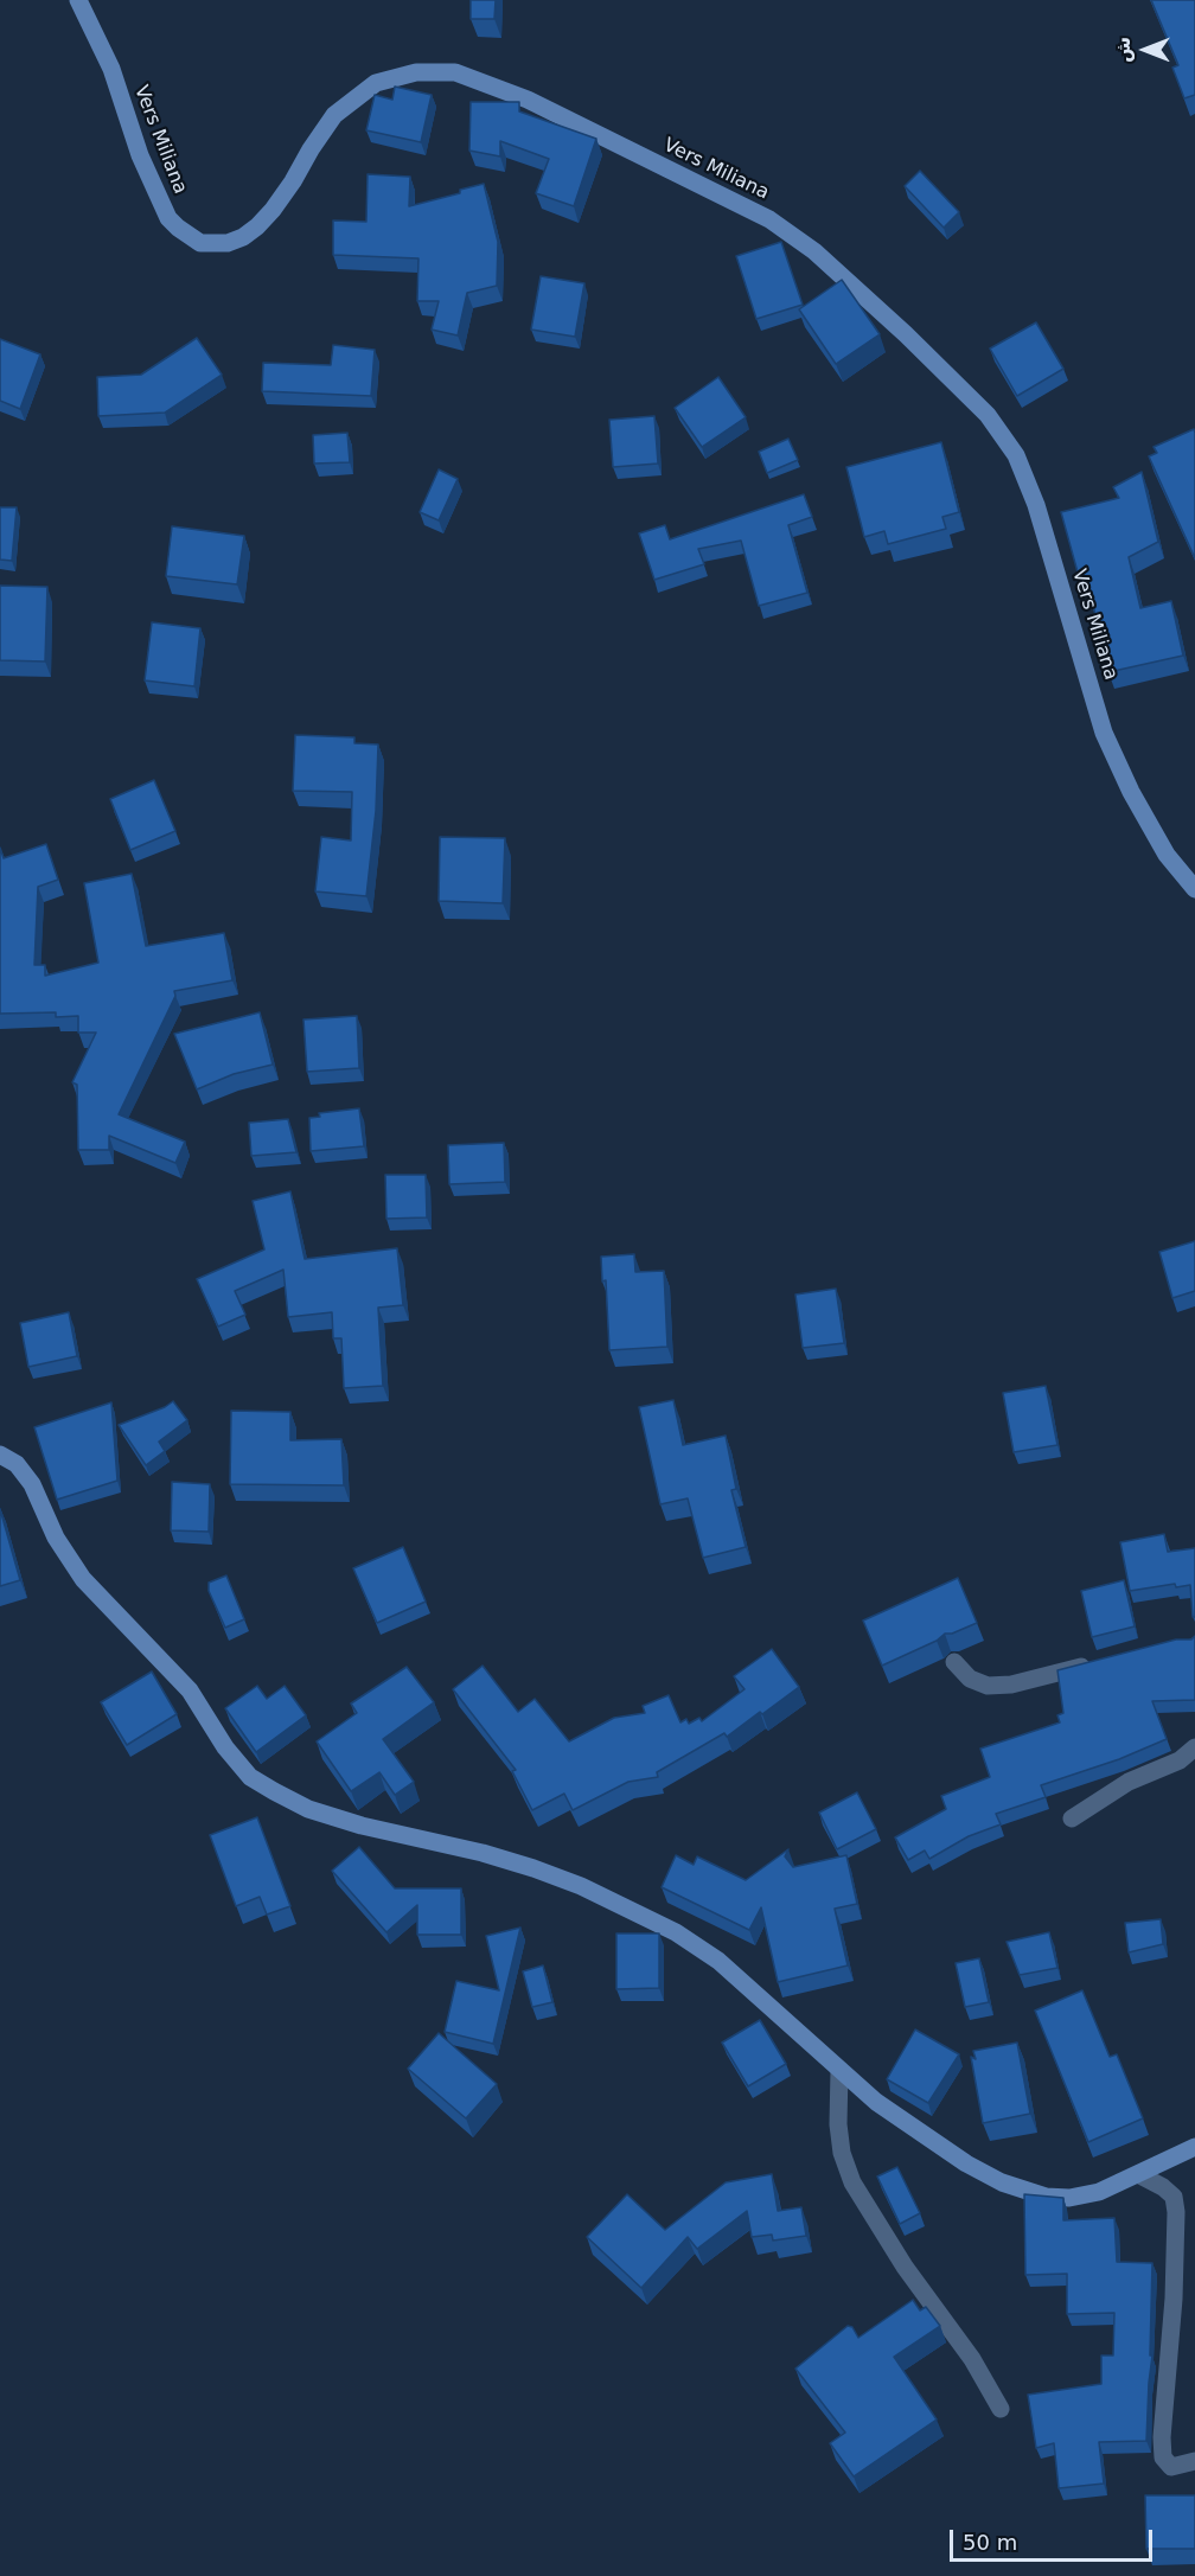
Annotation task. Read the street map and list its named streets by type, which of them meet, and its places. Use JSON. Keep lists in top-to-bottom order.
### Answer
{
  "streets": {
    "main road": ["Vers Miliana"]
  },
  "scale_bar": "50 m",
  "north": "left"
}
